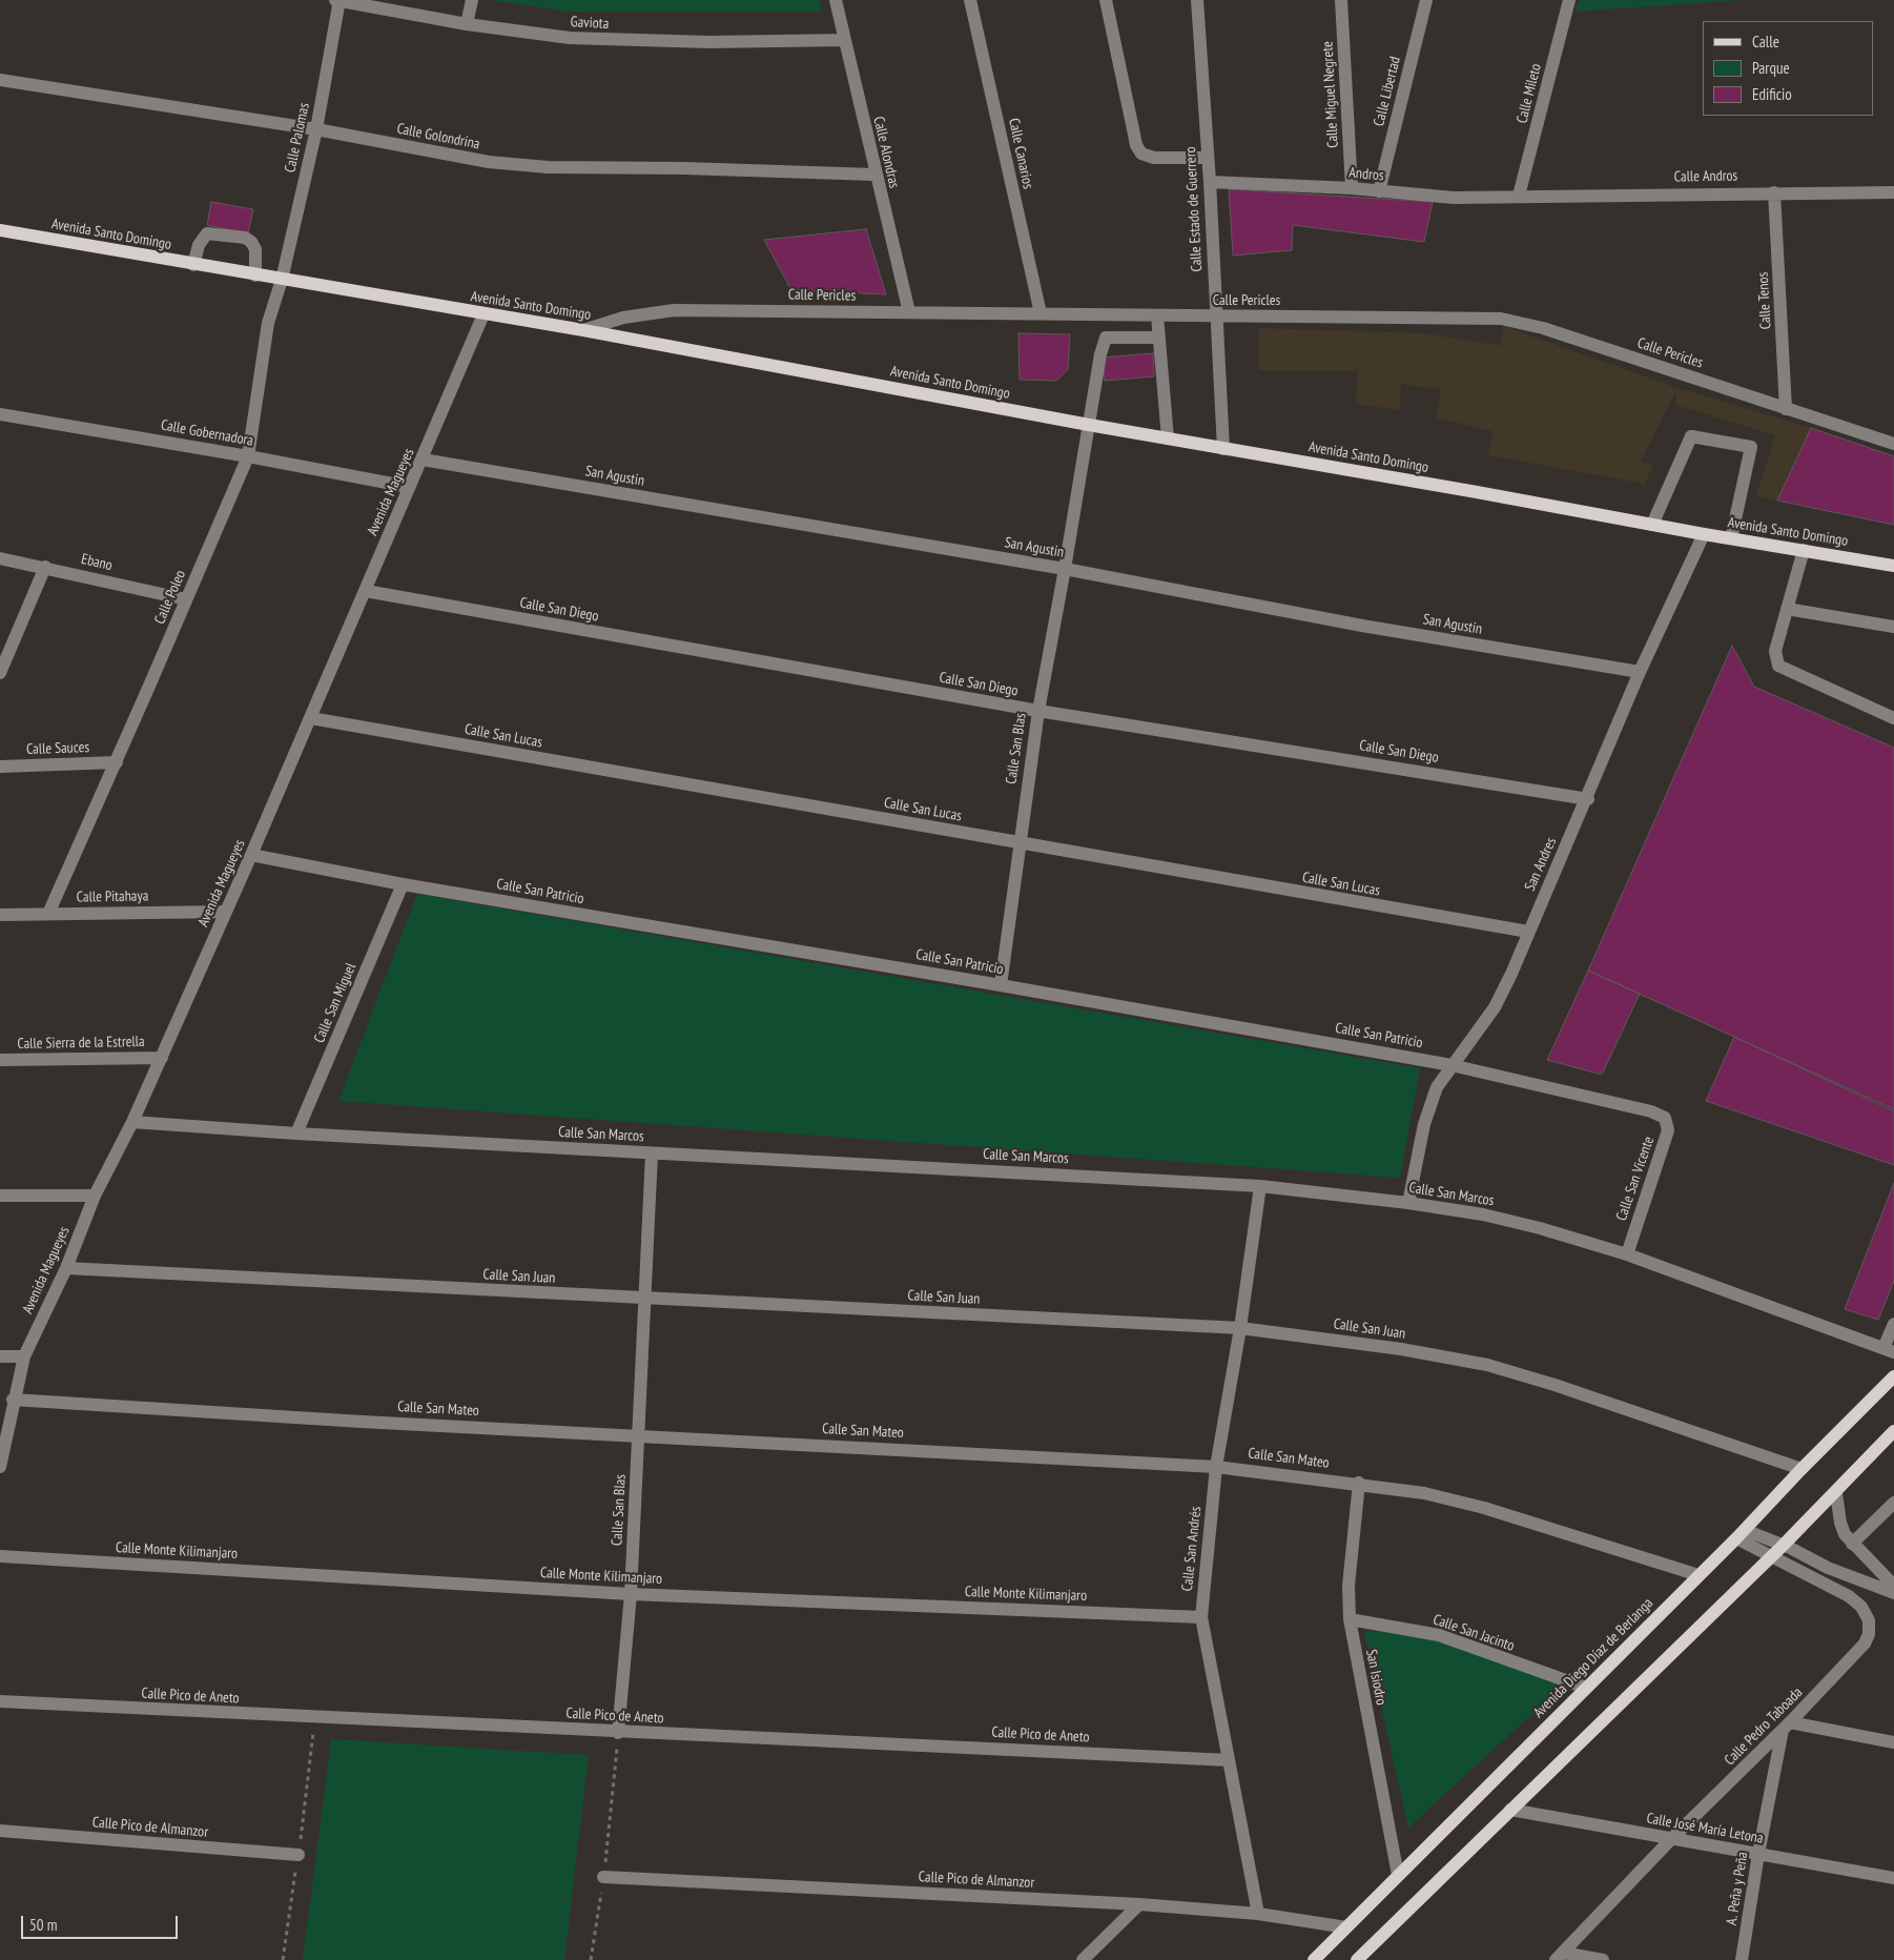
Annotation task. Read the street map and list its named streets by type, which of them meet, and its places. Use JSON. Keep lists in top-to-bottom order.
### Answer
{
  "streets": {
    "main road": ["Avenida Santo Domingo", "Avenida Diego Díaz de Berlanga"],
    "street": [
      "Gaviota",
      "Calle Libertad",
      "Calle Mileto",
      "Calle Miguel Negrete",
      "Calle Golondrina",
      "Calle Palomas",
      "Calle Alondras",
      "Calle Canarios",
      "Andros",
      "Calle Andros",
      "Calle Estado de Guerrero",
      "Calle Pericles",
      "Calle Tenos",
      "Calle Gobernadora",
      "San Agustin",
      "Avenida Magueyes",
      "Ebano",
      "Calle Poleo",
      "Calle San Diego",
      "Calle San Lucas",
      "Calle Sauces",
      "Calle San Blas",
      "San Andres",
      "Calle San Patricio",
      "Calle Pitahaya",
      "Calle San Miguel",
      "Calle Sierra de la Estrella",
      "Calle San Marcos",
      "Calle San Vicente",
      "Calle San Juan",
      "Calle San Mateo",
      "Calle San Andrés",
      "Calle Monte Kilimanjaro",
      "Calle San Jacinto",
      "San Isiodro",
      "Calle Pico de Aneto",
      "Calle Pedro Taboada",
      "Calle Pico de Almanzor",
      "Calle José María Letona",
      "A. Peña y Peña"
    ]
  },
  "crossings": [
    ["Gaviota", "Calle Palomas"],
    ["Gaviota", "Calle Alondras"],
    ["Calle Libertad", "Andros"],
    ["Calle Mileto", "Andros"],
    ["Calle Mileto", "Calle Andros"],
    ["Calle Miguel Negrete", "Andros"],
    ["Calle Golondrina", "Calle Palomas"],
    ["Calle Golondrina", "Calle Alondras"],
    ["Calle Palomas", "Avenida Santo Domingo"],
    ["Calle Palomas", "Calle Poleo"],
    ["Calle Alondras", "Calle Pericles"],
    ["Calle Canarios", "Calle Pericles"],
    ["Andros", "Calle Andros"],
    ["Andros", "Calle Estado de Guerrero"],
    ["Calle Andros", "Calle Tenos"],
    ["Calle Estado de Guerrero", "Avenida Santo Domingo"],
    ["Calle Estado de Guerrero", "Calle Pericles"],
    ["Avenida Santo Domingo", "Calle Pericles"],
    ["Avenida Santo Domingo", "Avenida Magueyes"],
    ["Avenida Santo Domingo", "Calle Poleo"],
    ["Avenida Santo Domingo", "Calle San Blas"],
    ["Avenida Santo Domingo", "San Andres"],
    ["Calle Pericles", "Calle Tenos"],
    ["Calle Pericles", "Calle San Blas"],
    ["Calle Gobernadora", "Avenida Magueyes"],
    ["Calle Gobernadora", "Calle Poleo"],
    ["San Agustin", "Avenida Magueyes"],
    ["San Agustin", "Calle San Blas"],
    ["San Agustin", "San Andres"],
    ["Avenida Magueyes", "Calle San Diego"],
    ["Avenida Magueyes", "Calle San Lucas"],
    ["Avenida Magueyes", "Calle San Patricio"],
    ["Avenida Magueyes", "Calle Pitahaya"],
    ["Avenida Magueyes", "Calle Sierra de la Estrella"],
    ["Avenida Magueyes", "Calle San Marcos"],
    ["Avenida Magueyes", "Calle San Juan"],
    ["Avenida Magueyes", "Calle San Mateo"],
    ["Ebano", "Calle Poleo"],
    ["Calle Poleo", "Calle Sauces"],
    ["Calle Poleo", "Calle Pitahaya"],
    ["Calle San Diego", "Calle San Blas"],
    ["Calle San Diego", "San Andres"],
    ["Calle San Lucas", "Calle San Blas"],
    ["Calle San Lucas", "San Andres"],
    ["Calle San Blas", "Calle San Patricio"],
    ["Calle San Blas", "Calle San Marcos"],
    ["Calle San Blas", "Calle San Juan"],
    ["Calle San Blas", "Calle San Mateo"],
    ["Calle San Blas", "Calle Monte Kilimanjaro"],
    ["Calle San Blas", "Calle Pico de Aneto"],
    ["San Andres", "Calle San Patricio"],
    ["San Andres", "Calle San Marcos"],
    ["Calle San Patricio", "Calle San Miguel"],
    ["Calle San Patricio", "Calle San Vicente"],
    ["Calle San Miguel", "Calle San Marcos"],
    ["Calle San Marcos", "Calle San Vicente"],
    ["Calle San Marcos", "Calle San Andrés"],
    ["Calle San Juan", "Calle San Andrés"],
    ["Calle San Juan", "Avenida Diego Díaz de Berlanga"],
    ["Calle San Mateo", "Calle San Andrés"],
    ["Calle San Mateo", "Avenida Diego Díaz de Berlanga"],
    ["Calle San Mateo", "San Isiodro"],
    ["Calle San Andrés", "Calle Monte Kilimanjaro"],
    ["Calle San Andrés", "Calle Pico de Aneto"],
    ["Calle San Andrés", "Calle Pico de Almanzor"],
    ["Calle San Jacinto", "Avenida Diego Díaz de Berlanga"],
    ["Calle San Jacinto", "San Isiodro"],
    ["Avenida Diego Díaz de Berlanga", "San Isiodro"],
    ["Avenida Diego Díaz de Berlanga", "Calle Pedro Taboada"],
    ["Avenida Diego Díaz de Berlanga", "Calle Pico de Almanzor"],
    ["Calle Pedro Taboada", "Calle José María Letona"],
    ["Calle Pedro Taboada", "A. Peña y Peña"],
    ["Calle José María Letona", "A. Peña y Peña"]
  ],
  "legend": ["Calle", "Parque", "Edificio"],
  "scale_bar": "50 m"
}
